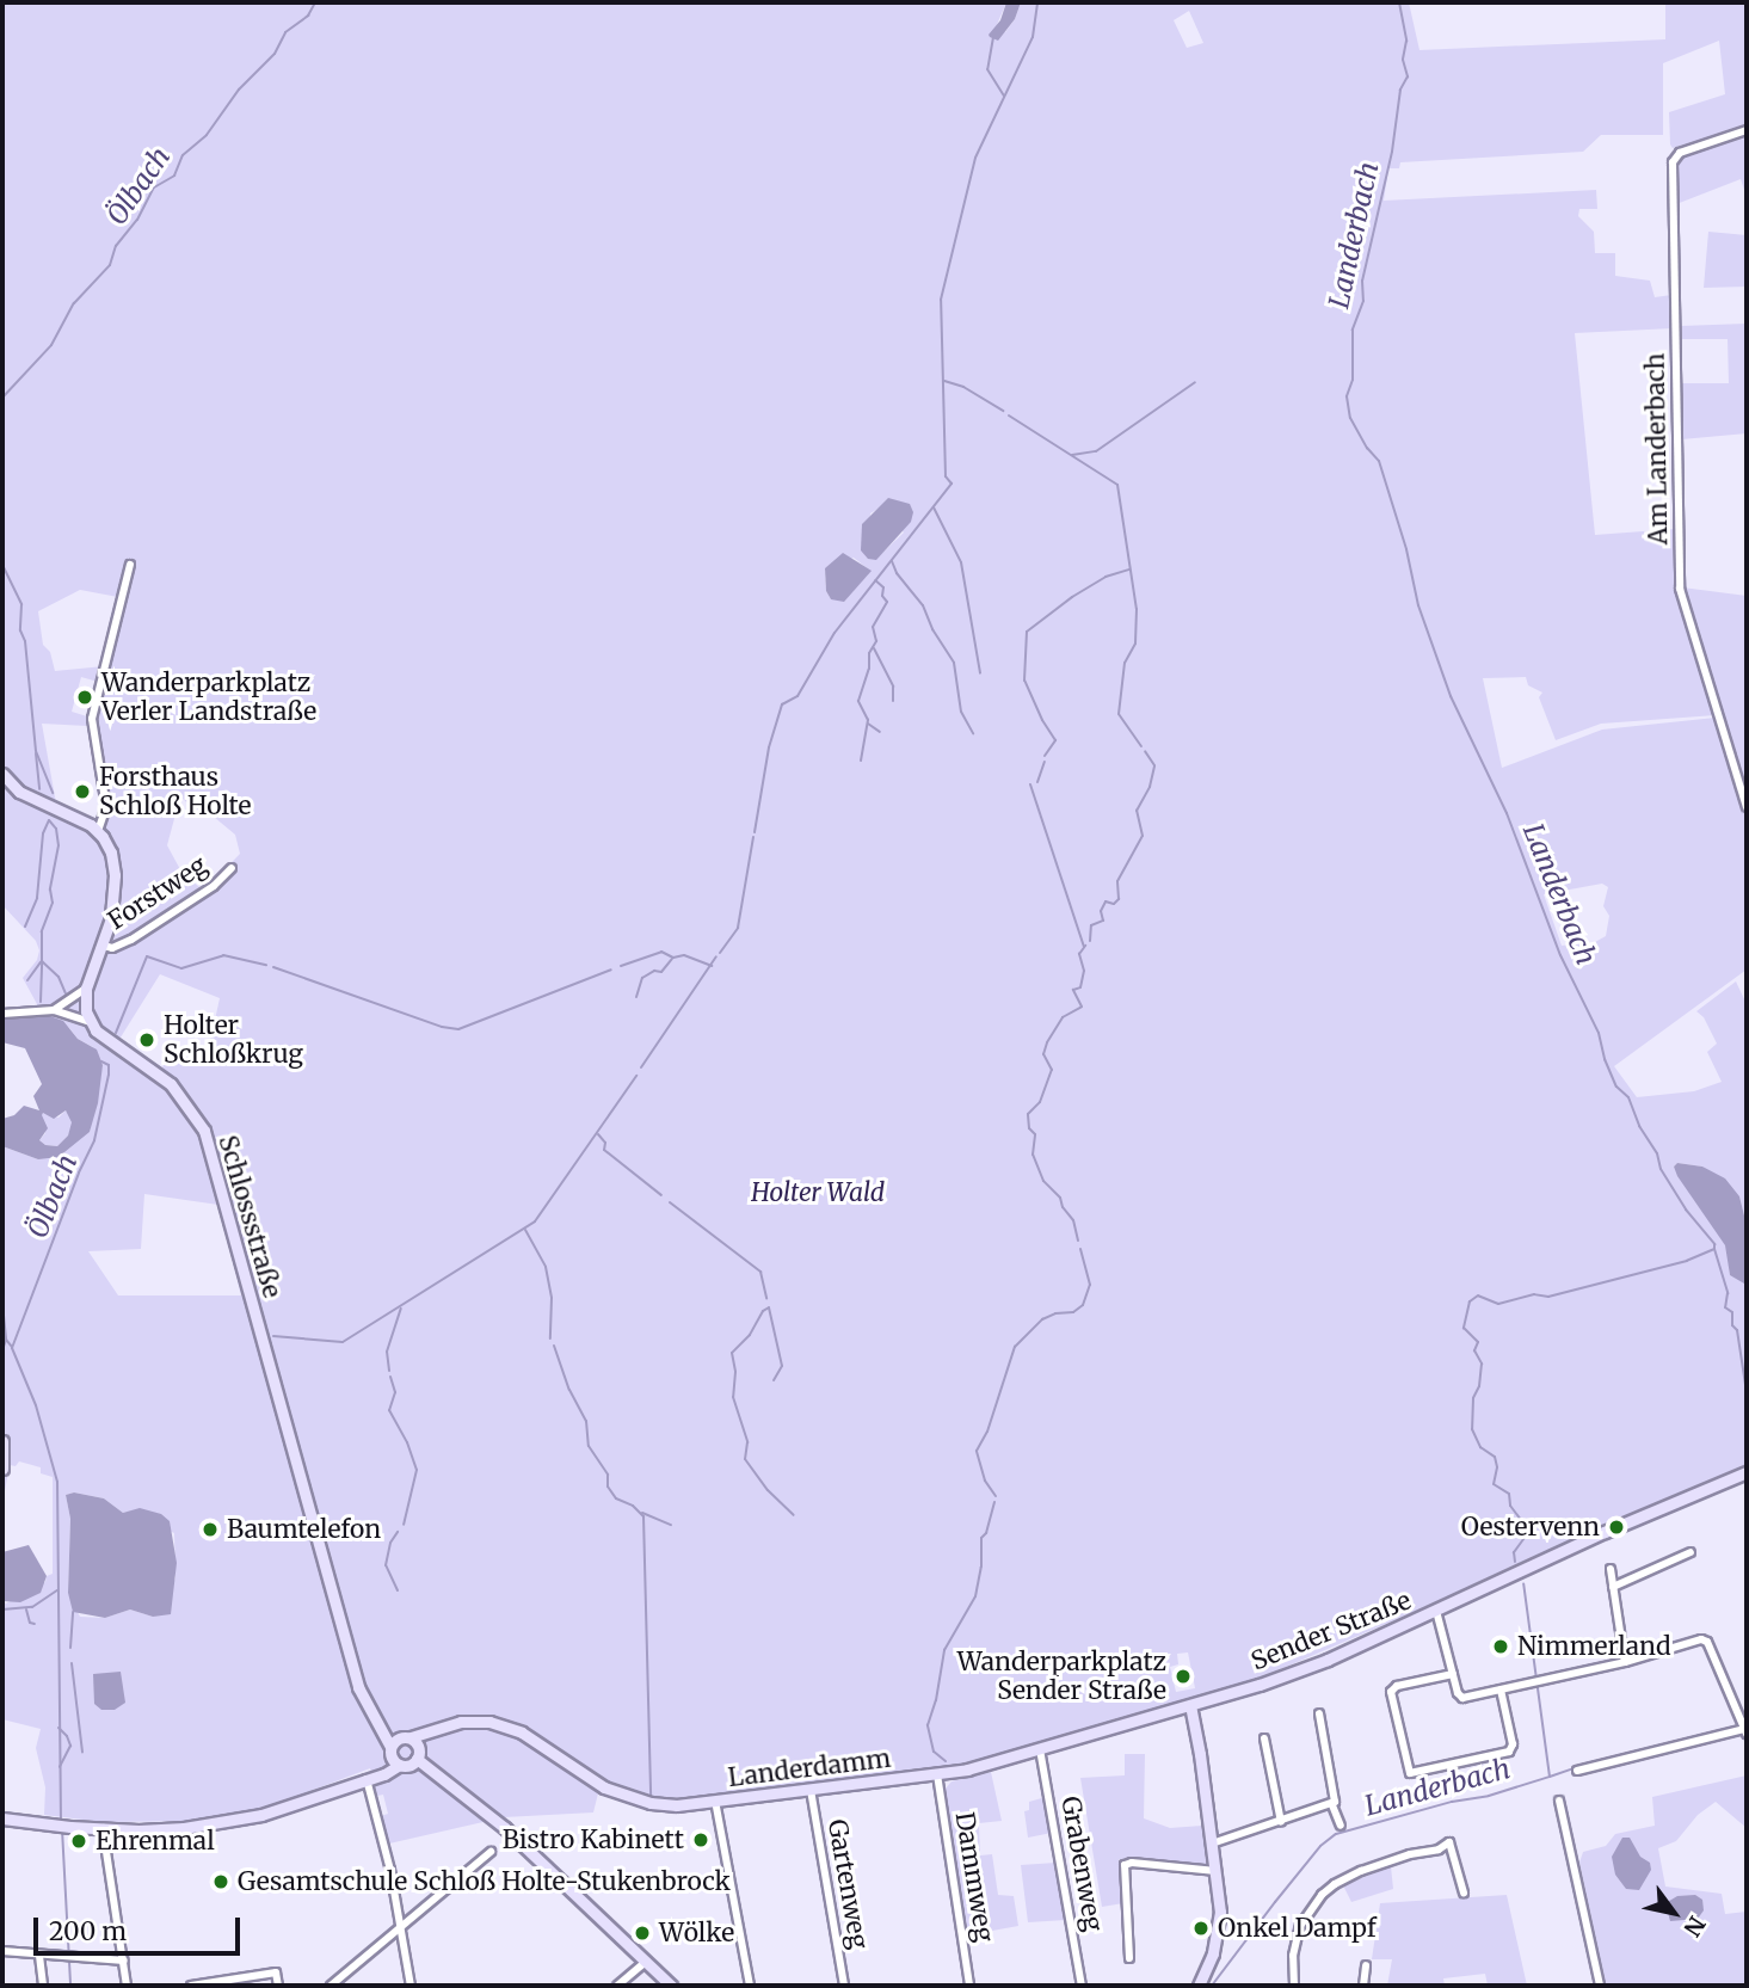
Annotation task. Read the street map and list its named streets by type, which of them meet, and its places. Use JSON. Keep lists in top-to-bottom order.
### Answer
{
  "streets": {
    "main road": ["Schlossstraße", "Sender Straße", "Landerdamm"],
    "street": [
      "Am Landerbach",
      "Forstweg",
      "Grabenweg",
      "Dammweg",
      "Gartenweg"
    ]
  },
  "crossings": [
    ["Schlossstraße", "Landerdamm"],
    ["Sender Straße", "Landerdamm"],
    ["Landerdamm", "Grabenweg"],
    ["Landerdamm", "Dammweg"],
    ["Landerdamm", "Gartenweg"]
  ],
  "water": ["Ölbach", "Landerbach"],
  "parks": ["Holter Wald"],
  "places": [
    "Wanderparkplatz Verler Landstraße",
    "Forsthaus Schloß Holte",
    "Holter Schloßkrug",
    "Oestervenn",
    "Baumtelefon",
    "Nimmerland",
    "Wanderparkplatz Sender Straße",
    "Bistro Kabinett",
    "Ehrenmal",
    "Gesamtschule Schloß Holte-Stukenbrock",
    "Onkel Dampf",
    "Wölke"
  ],
  "scale_bar": "200 m",
  "north": "bottom right"
}
